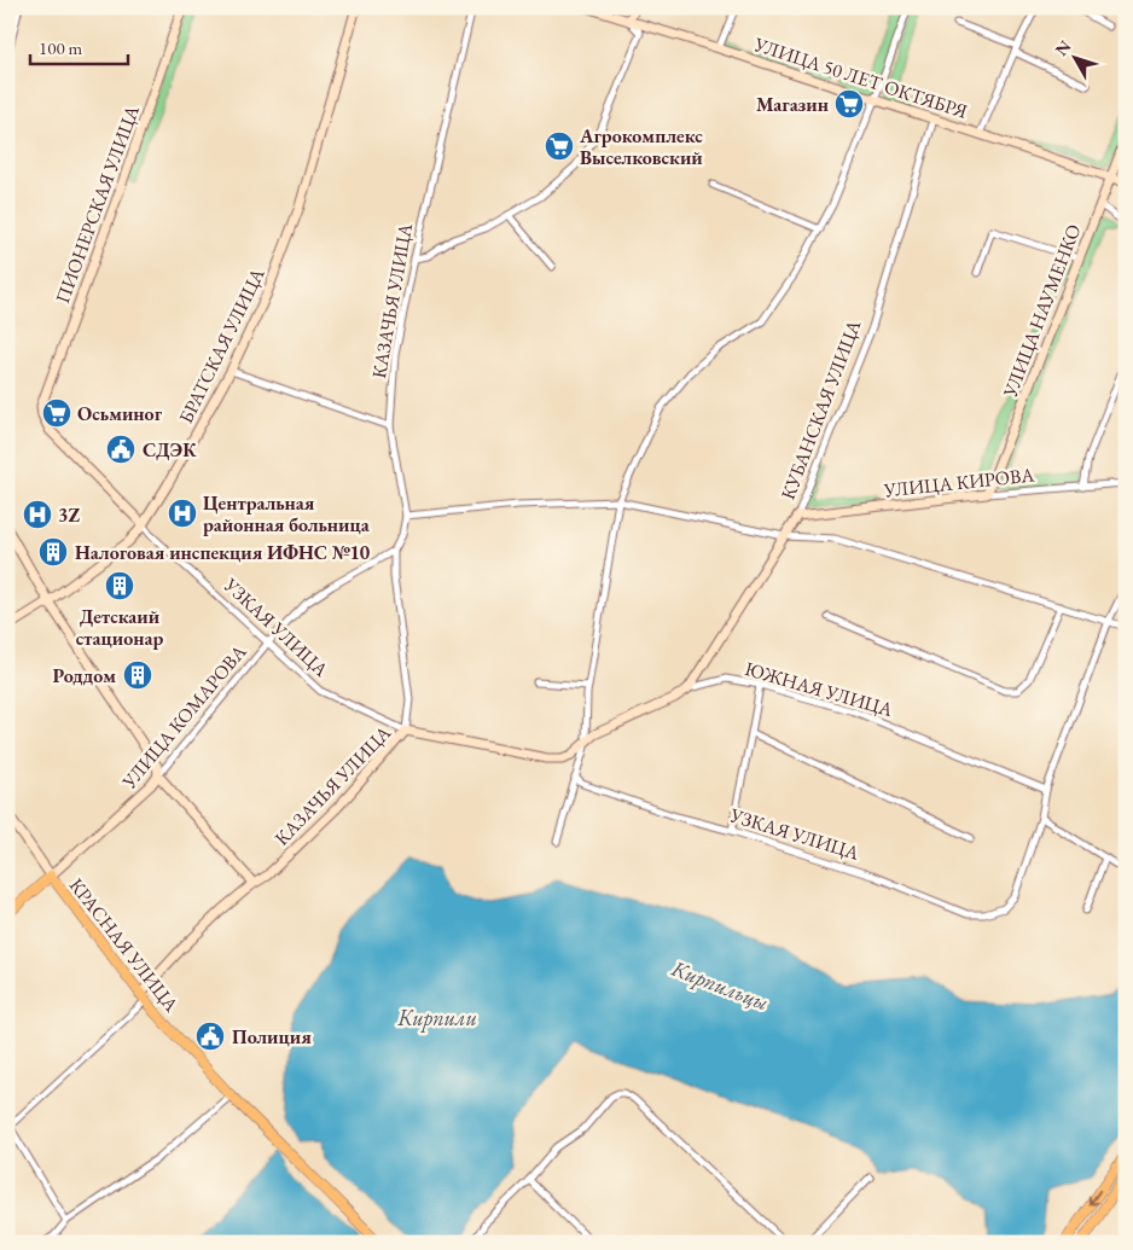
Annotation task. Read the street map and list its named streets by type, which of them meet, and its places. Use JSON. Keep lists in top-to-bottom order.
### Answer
{
  "streets": {
    "main road": [
      "УЛИЦА 50 ЛЕТ ОКТЯБРЯ",
      "ПИОНЕРСКАЯ УЛИЦА",
      "КАЗАЧЬЯ УЛИЦА",
      "УЛИЦА НАУМЕНКО",
      "БРАТСКАЯ УЛИЦА",
      "КУБАНСКАЯ УЛИЦА",
      "УЛИЦА КИРОВА",
      "УЗКАЯ УЛИЦА",
      "ЮЖНАЯ УЛИЦА",
      "УЛИЦА КОМАРОВА",
      "КРАСНАЯ УЛИЦА"
    ]
  },
  "crossings": [
    ["УЛИЦА 50 ЛЕТ ОКТЯБРЯ", "УЛИЦА НАУМЕНКО"],
    ["УЛИЦА 50 ЛЕТ ОКТЯБРЯ", "КУБАНСКАЯ УЛИЦА"],
    ["ПИОНЕРСКАЯ УЛИЦА", "УЗКАЯ УЛИЦА"],
    ["КАЗАЧЬЯ УЛИЦА", "УЗКАЯ УЛИЦА"],
    ["КАЗАЧЬЯ УЛИЦА", "УЛИЦА КОМАРОВА"],
    ["КАЗАЧЬЯ УЛИЦА", "КРАСНАЯ УЛИЦА"],
    ["УЛИЦА НАУМЕНКО", "УЛИЦА КИРОВА"],
    ["БРАТСКАЯ УЛИЦА", "УЗКАЯ УЛИЦА"],
    ["КУБАНСКАЯ УЛИЦА", "УЛИЦА КИРОВА"],
    ["КУБАНСКАЯ УЛИЦА", "ЮЖНАЯ УЛИЦА"],
    ["УЗКАЯ УЛИЦА", "ЮЖНАЯ УЛИЦА"],
    ["УЗКАЯ УЛИЦА", "УЛИЦА КОМАРОВА"],
    ["УЛИЦА КОМАРОВА", "КРАСНАЯ УЛИЦА"]
  ],
  "water": ["Кирпильцы", "Кирпили"],
  "places": {
    "supermarket": ["Магазин", "Агрокомплекс Выселковский", "Осьминог"],
    "public building": ["СДЭК", "Полиция"],
    "hospital": ["Центральная районная больница", "3Z"],
    "building": ["Налоговая инспекция ИФНС №10", "Детскаий стационар", "Роддом"]
  },
  "scale_bar": "100 m",
  "north": "top left"
}
